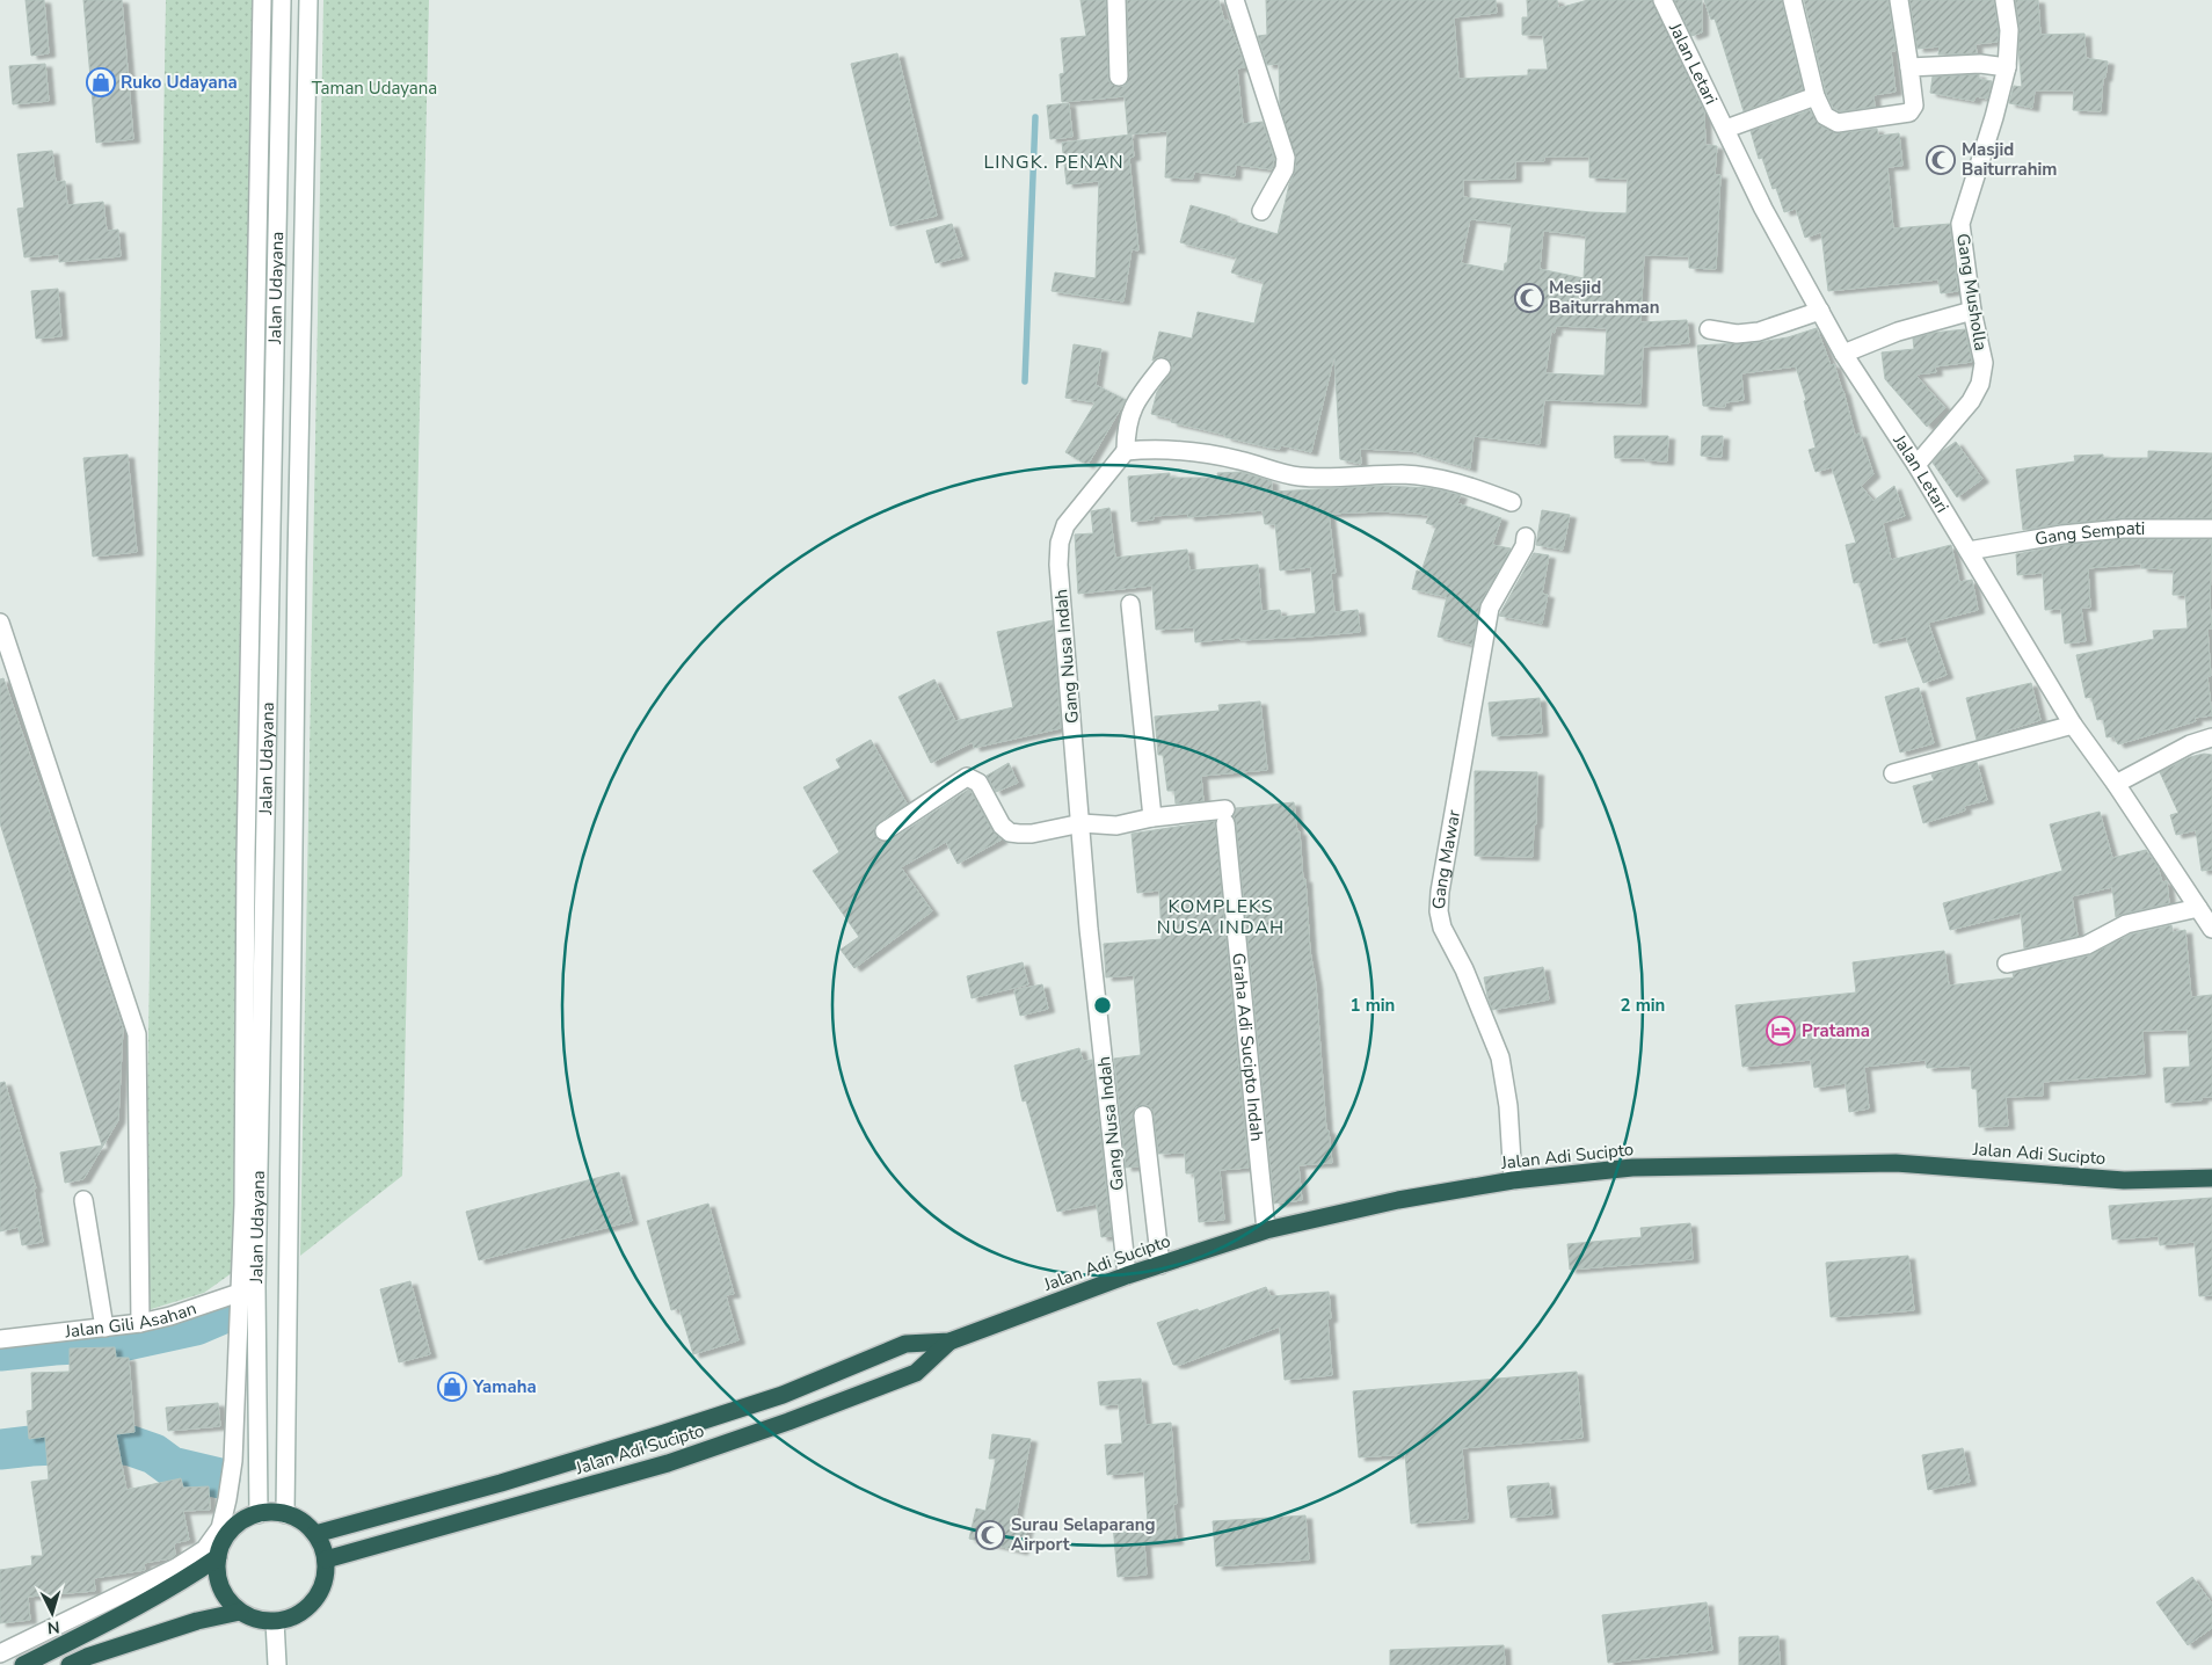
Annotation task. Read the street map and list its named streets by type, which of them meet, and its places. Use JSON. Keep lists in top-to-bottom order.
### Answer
{
  "streets": {
    "highway": ["Jalan Adi Sucipto"],
    "street": [
      "Jalan Letari",
      "Jalan Udayana",
      "Gang Musholla",
      "Gang Sempati",
      "Gang Nusa Indah",
      "Gang Mawar",
      "Graha Adi Sucipto Indah",
      "Jalan Gili Asahan"
    ]
  },
  "crossings": [
    ["Jalan Letari", "Gang Musholla"],
    ["Jalan Letari", "Gang Sempati"],
    ["Jalan Udayana", "Jalan Adi Sucipto"],
    ["Jalan Udayana", "Jalan Gili Asahan"],
    ["Gang Nusa Indah", "Jalan Adi Sucipto"],
    ["Gang Mawar", "Jalan Adi Sucipto"],
    ["Graha Adi Sucipto Indah", "Jalan Adi Sucipto"]
  ],
  "districts": ["LINGK. PENAN", "KOMPLEKS NUSA INDAH"],
  "parks": ["Taman Udayana"],
  "places": {
    "shop": ["Ruko Udayana", "Yamaha"],
    "mosque": ["Masjid Baiturrahim", "Mesjid Baiturrahman", "Surau Selaparang Airport"],
    "hotel": ["Pratama"]
  },
  "north": "bottom",
  "rings": ["1 min", "2 min"]
}
